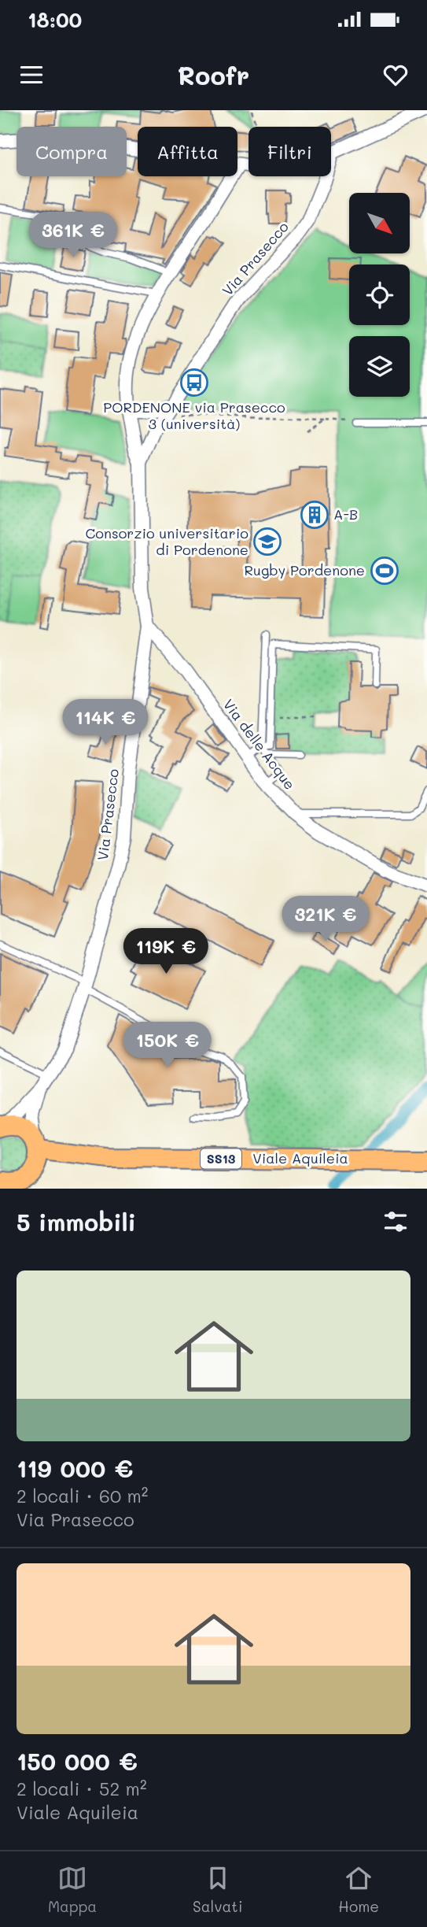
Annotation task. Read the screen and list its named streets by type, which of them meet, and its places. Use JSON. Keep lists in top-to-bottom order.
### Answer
{
  "streets": {
    "main road": ["SS13", "Viale Aquileia"],
    "street": ["Via Prasecco", "Via delle Acque"]
  },
  "crossings": [
    ["Via Prasecco", "Via delle Acque"],
    ["Via Prasecco", "Viale Aquileia"]
  ],
  "places": {
    "bus stop": ["PORDENONE via Prasecco 3 (università)"],
    "building": ["A-B"],
    "school or university": ["Consorzio universitario di Pordenone"],
    "sports": ["Rugby Pordenone"]
  },
  "north": "bottom right",
  "page": {
    "status": "18:00",
    "header": "Roofr",
    "chip": ["Compra", "Affitta", "Filtri"],
    "price": [
      "361K €",
      "114K €",
      "321K €",
      "119K €",
      "150K €"
    ],
    "heading": "5 immobili",
    "list": [
      {
        "name": "119 000 €",
        "note": "2 locali · 60 m² · Via Prasecco"
      },
      {
        "name": "150 000 €",
        "note": "2 locali · 52 m² · Viale Aquileia"
      }
    ],
    "tabs": ["Mappa", "Salvati", "Home"]
  }
}
